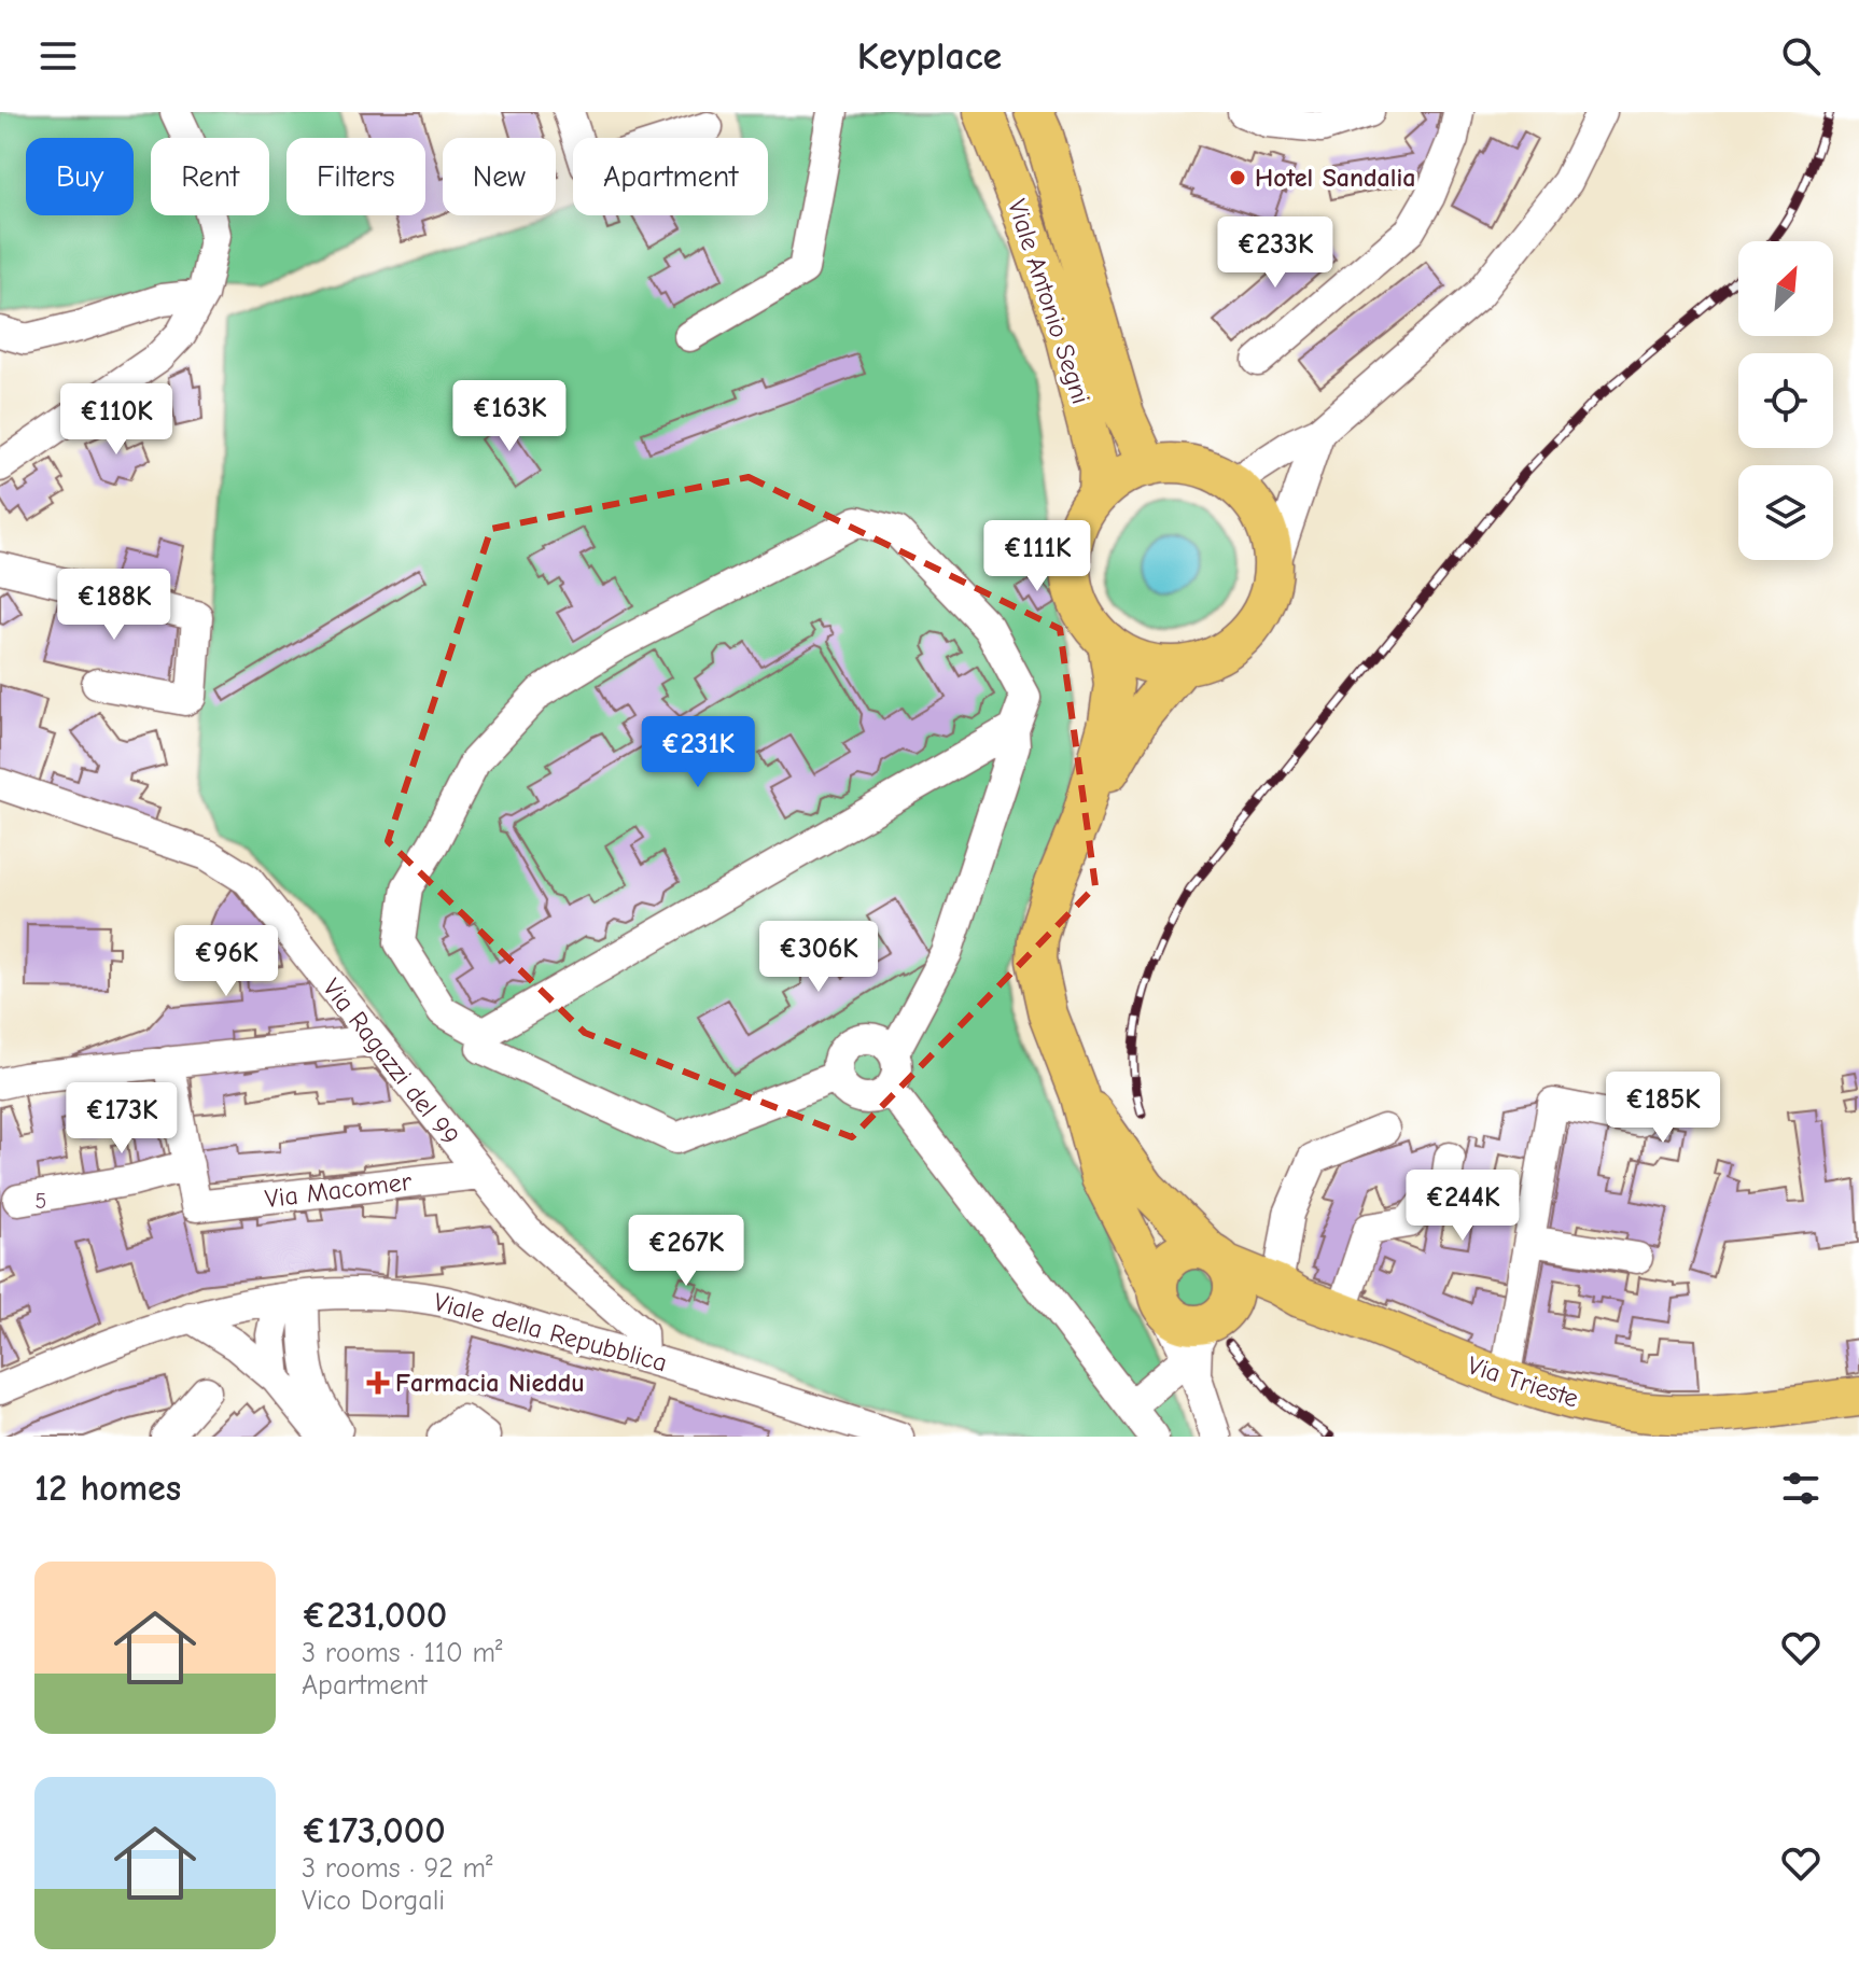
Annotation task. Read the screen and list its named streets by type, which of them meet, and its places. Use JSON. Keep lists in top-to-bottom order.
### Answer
{
  "streets": {
    "main road": ["Viale Antonio Segni", "Via Trieste"],
    "street": ["Via Ragazzi del 99", "Via Macomer", "Viale della Repubblica"]
  },
  "crossings": [
    ["Via Ragazzi del 99", "Via Macomer"],
    ["Via Ragazzi del 99", "Viale della Repubblica"]
  ],
  "places": {
    "other": ["Hotel Sandalia"],
    "health": ["Farmacia Nieddu"]
  },
  "house_numbers": ["5"],
  "north": "top right",
  "page": {
    "header": "Keyplace",
    "chip": [
      "Buy",
      "Rent",
      "Filters",
      "New",
      "Apartment"
    ],
    "price": [
      "€233K",
      "€163K",
      "€110K",
      "€111K",
      "€188K",
      "€231K",
      "€306K",
      "€96K",
      "€185K",
      "€173K",
      "€244K",
      "€267K"
    ],
    "heading": "12 homes",
    "list": [
      {
        "name": "€231,000",
        "note": "3 rooms · 110 m² · Apartment"
      },
      {
        "name": "€173,000",
        "note": "3 rooms · 92 m² · Vico Dorgali"
      }
    ]
  }
}
